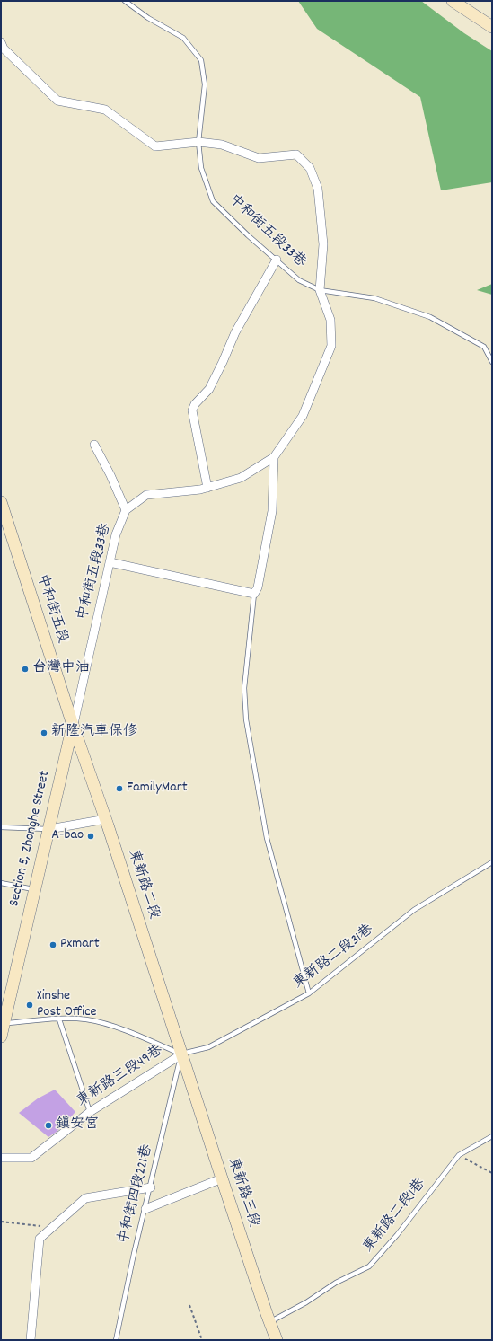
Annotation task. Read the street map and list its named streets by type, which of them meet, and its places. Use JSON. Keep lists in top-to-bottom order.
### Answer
{
  "streets": {
    "main road": [
      "中和街五段",
      "Section 5, Zhonghe Street",
      "東新路二段",
      "東新路三段"
    ],
    "street": ["中和街五段33巷", "東新路三段49巷"],
    "lane": ["東新路二段31巷", "中和街四段221巷", "東新路二段1巷"]
  },
  "crossings": [
    ["中和街五段33巷", "中和街五段"],
    ["中和街五段33巷", "Section 5, Zhonghe Street"],
    ["中和街五段33巷", "東新路二段"],
    ["中和街五段", "Section 5, Zhonghe Street"],
    ["中和街五段", "東新路二段"],
    ["Section 5, Zhonghe Street", "東新路二段"],
    ["東新路二段", "東新路二段31巷"],
    ["東新路二段", "東新路三段49巷"],
    ["東新路二段", "東新路三段"],
    ["東新路二段", "中和街四段221巷"],
    ["東新路二段31巷", "東新路三段49巷"],
    ["東新路二段31巷", "東新路三段"],
    ["東新路二段31巷", "中和街四段221巷"],
    ["東新路三段49巷", "東新路三段"],
    ["東新路三段49巷", "中和街四段221巷"],
    ["東新路三段", "中和街四段221巷"],
    ["東新路三段", "東新路二段1巷"]
  ],
  "places": [
    "台灣中油",
    "新隆汽車保修",
    "FamilyMart",
    "A-bao",
    "Pxmart",
    "Xinshe Post Office",
    "鎮安宮"
  ]
}
